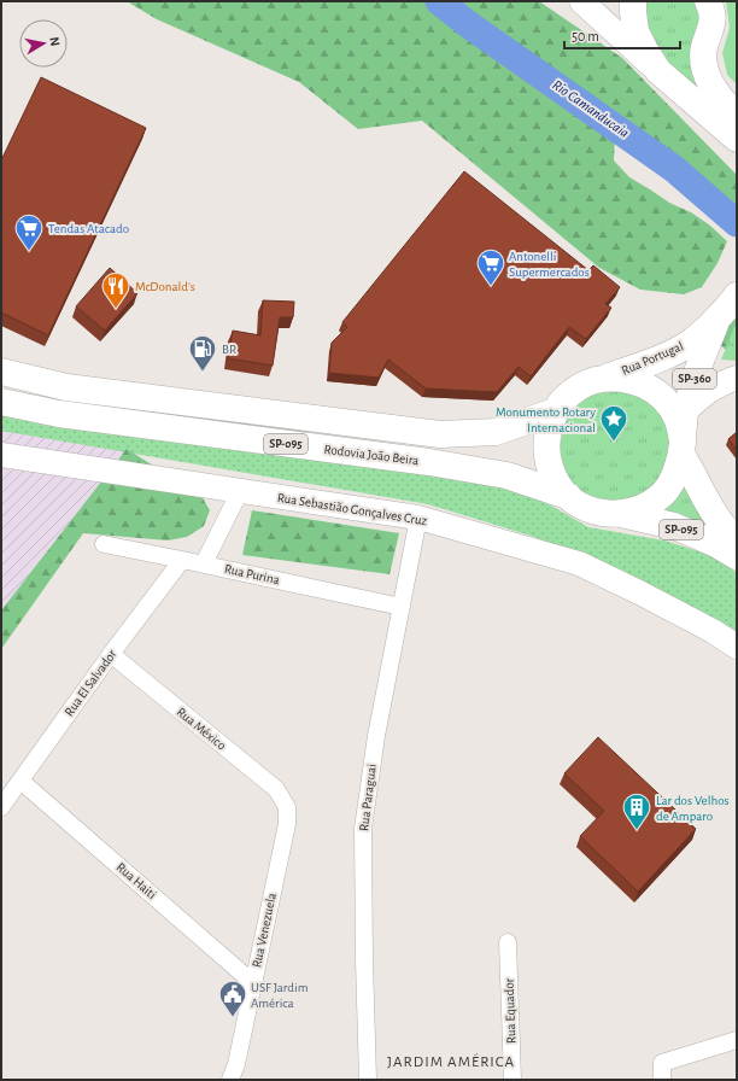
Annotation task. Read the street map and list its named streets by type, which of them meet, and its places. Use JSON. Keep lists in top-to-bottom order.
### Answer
{
  "streets": {
    "main road": [
      "Rua Portugal",
      "SP-360",
      "SP-095",
      "Rodovia João Beira"
    ],
    "street": [
      "Rua Sebastião Gonçalves Cruz",
      "Rua Purina",
      "Rua El Salvador",
      "Rua México",
      "Rua Paraguai",
      "Rua Haiti",
      "Rua Venezuela",
      "Rua Equador"
    ]
  },
  "crossings": [
    ["Rua Portugal", "SP-095"],
    ["Rua Portugal", "Rodovia João Beira"],
    ["SP-095", "Rodovia João Beira"],
    ["Rua Sebastião Gonçalves Cruz", "Rua Paraguai"],
    ["Rua Purina", "Rua El Salvador"],
    ["Rua Purina", "Rua Paraguai"],
    ["Rua El Salvador", "Rua México"],
    ["Rua El Salvador", "Rua Haiti"],
    ["Rua México", "Rua Venezuela"],
    ["Rua Haiti", "Rua Venezuela"]
  ],
  "districts": ["JARDIM AMÉRICA"],
  "water": ["Rio Camanducaia"],
  "places": {
    "supermarket": ["Tendas Atacado", "Antonelli Supermercados"],
    "restaurant": ["McDonald's"],
    "fuel station": ["BR"],
    "place": ["Monumento Rotary Internacional"],
    "building": ["Lar dos Velhos de Amparo"],
    "public building": ["USF Jardim América"]
  },
  "scale_bar": "50 m",
  "north": "right"
}
